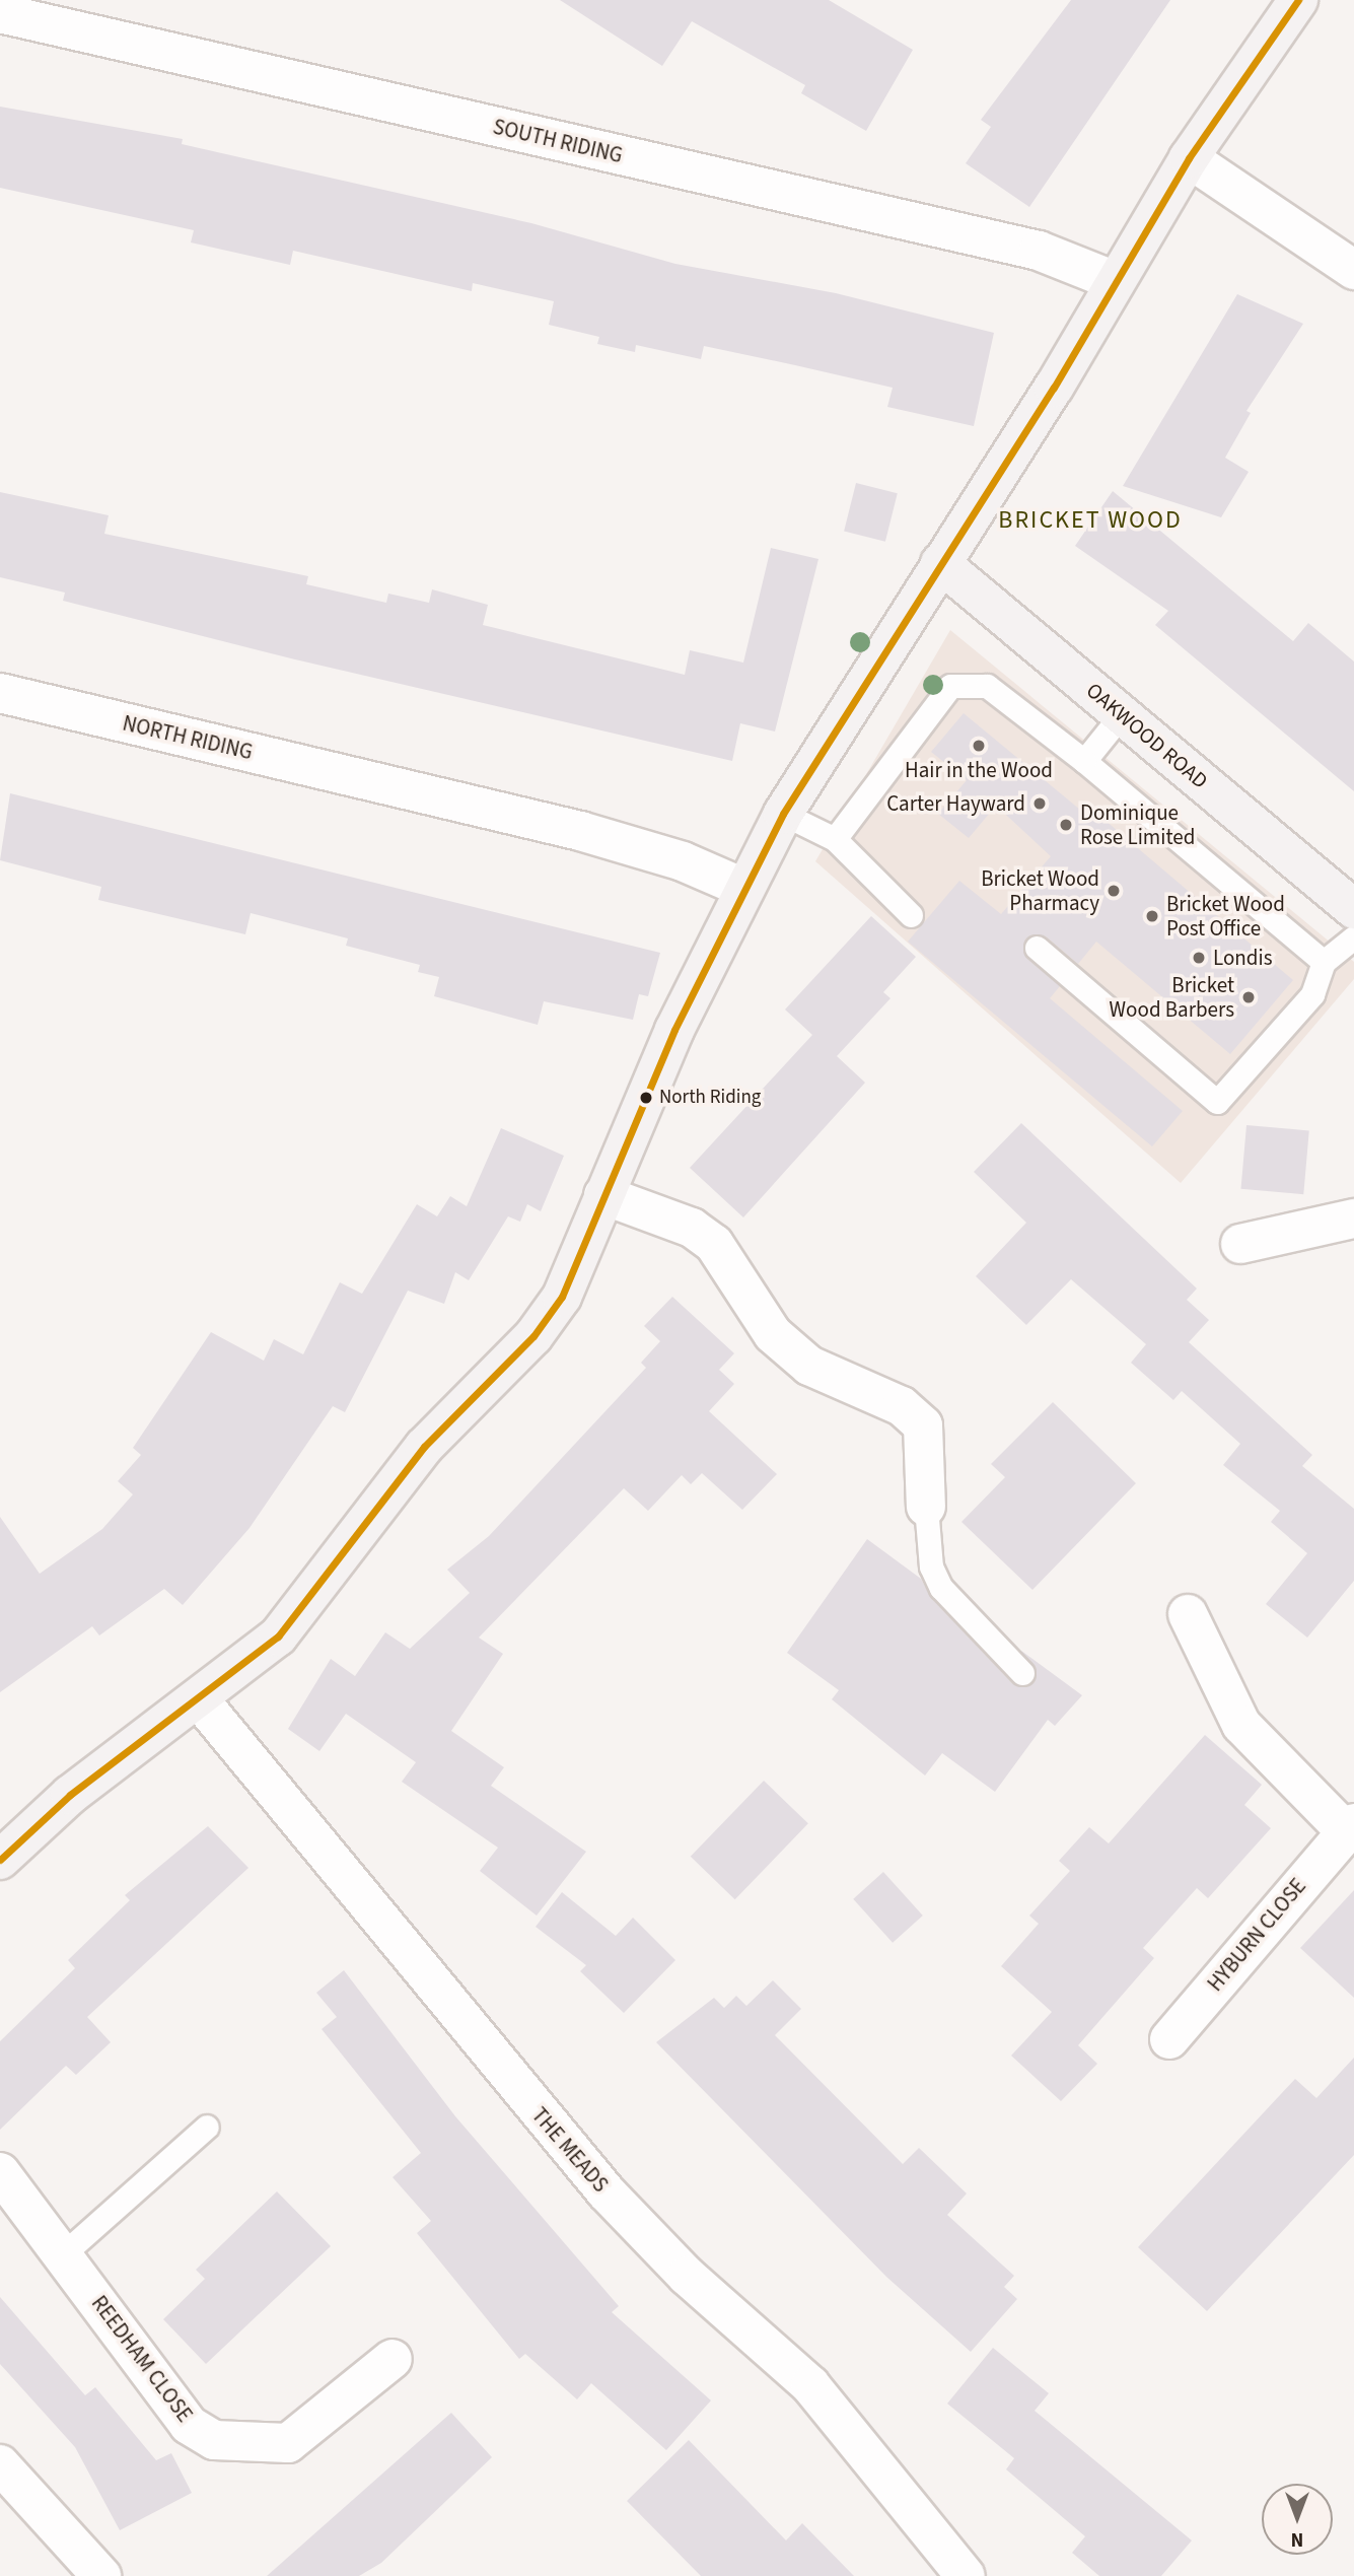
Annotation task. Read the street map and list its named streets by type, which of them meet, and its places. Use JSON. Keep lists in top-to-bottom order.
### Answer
{
  "streets": {
    "street": [
      "SOUTH RIDING",
      "OAKWOOD ROAD",
      "NORTH RIDING",
      "HYBURN CLOSE",
      "THE MEADS",
      "REEDHAM CLOSE"
    ]
  },
  "districts": ["BRICKET WOOD"],
  "places": [
    "Hair in the Wood",
    "Carter Hayward",
    "Dominique Rose Limited",
    "Bricket Wood Pharmacy",
    "Bricket Wood Post Office",
    "Londis",
    "Bricket Wood Barbers",
    "North Riding"
  ],
  "north": "bottom"
}
